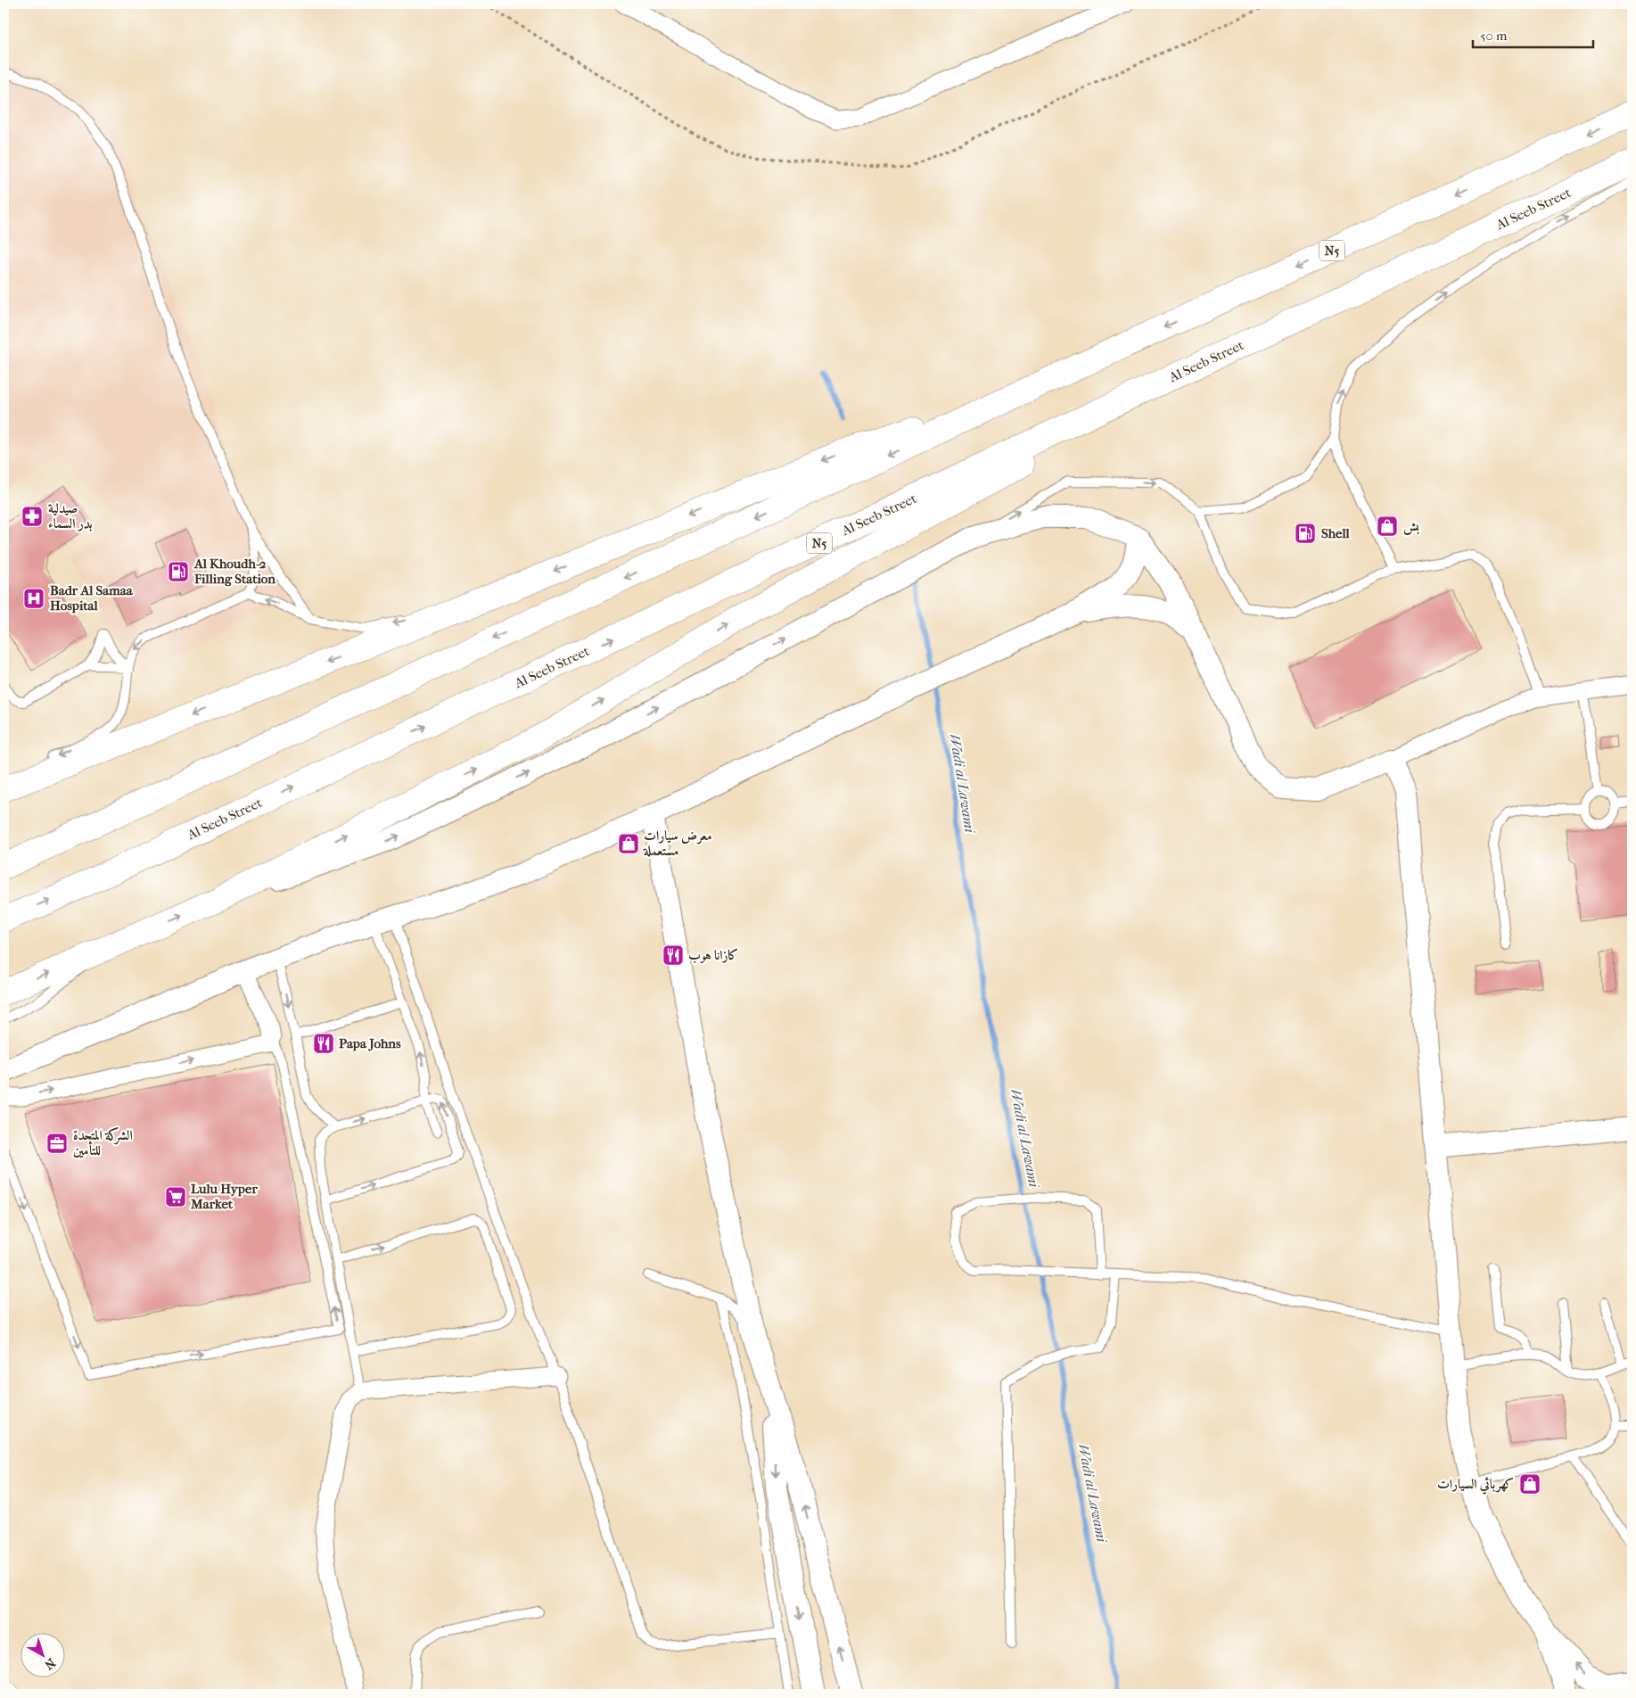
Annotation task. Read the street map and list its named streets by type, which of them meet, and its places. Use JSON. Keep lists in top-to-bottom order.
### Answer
{
  "streets": {
    "main road": ["Al Seeb Street", "N5"]
  },
  "water": ["Wadi al Lawami"],
  "places": {
    "pharmacy": ["صيدلية بدر السماء"],
    "shop": ["بش", "معرض سيارات مستعملة", "كهربائي السيارات"],
    "fuel station": ["Shell", "Al Khoudh-2 Filling Station"],
    "hospital": ["Badr Al Samaa Hospital"],
    "restaurant": ["كازانا هوب", "Papa Johns"],
    "office": ["الشركة المتحدة للتأمين"],
    "supermarket": ["Lulu Hyper Market"]
  },
  "scale_bar": "50 m",
  "north": "bottom right"
}
